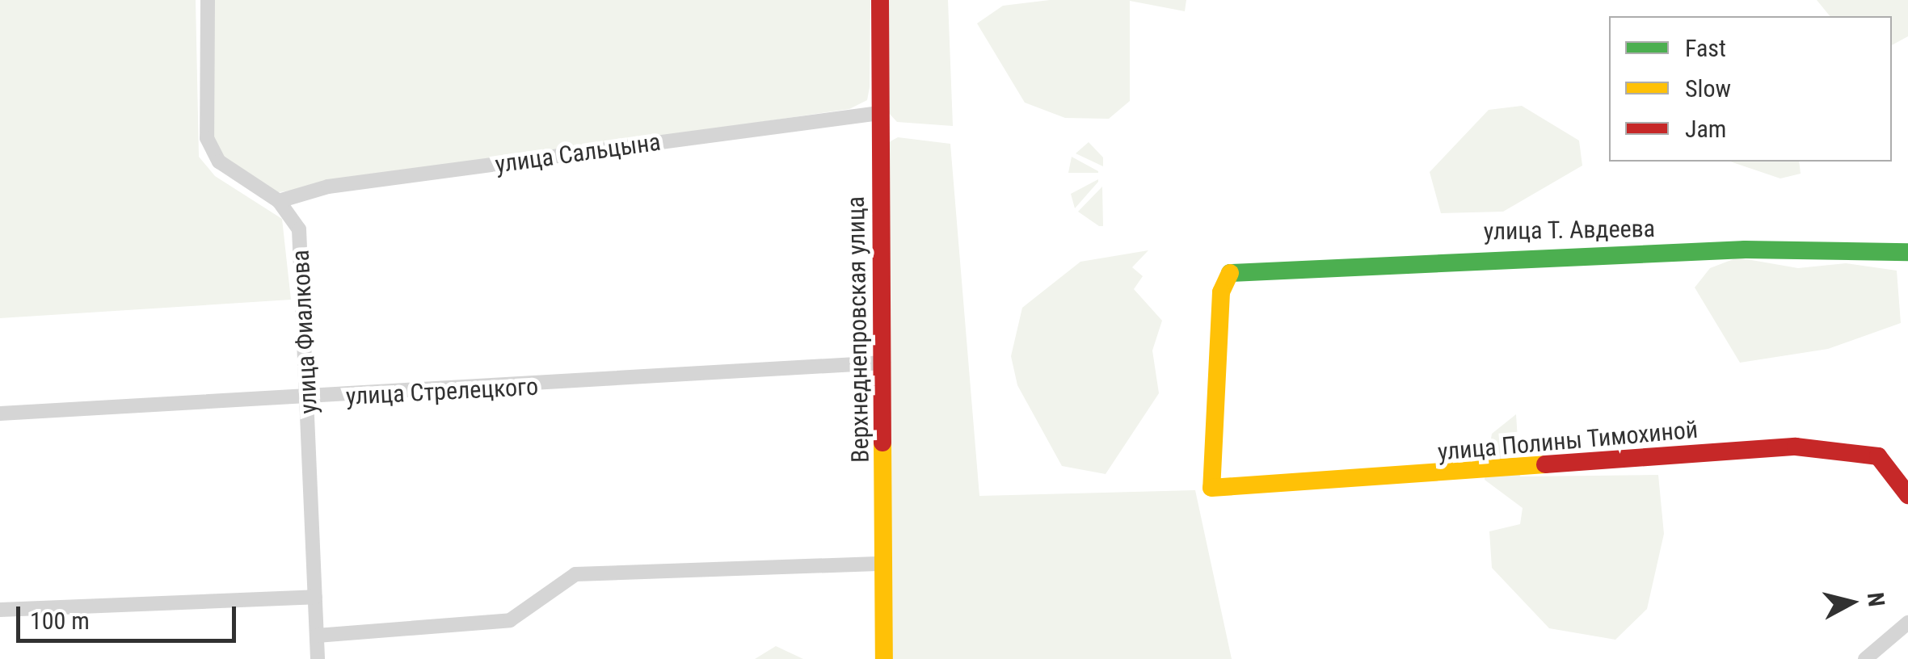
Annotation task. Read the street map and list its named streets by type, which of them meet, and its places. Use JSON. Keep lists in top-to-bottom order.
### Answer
{
  "streets": {
    "street": [
      "улица Сальцына",
      "улица Т. Авдеева",
      "Верхнеднепровская улица",
      "улица Фиалкова",
      "улица Стрелецкого",
      "улица Полины Тимохиной"
    ]
  },
  "crossings": [
    ["улица Сальцына", "Верхнеднепровская улица"],
    ["улица Сальцына", "улица Фиалкова"],
    ["улица Т. Авдеева", "улица Полины Тимохиной"],
    ["Верхнеднепровская улица", "улица Стрелецкого"],
    ["улица Фиалкова", "улица Стрелецкого"]
  ],
  "legend": ["Fast", "Slow", "Jam"],
  "scale_bar": "100 m",
  "north": "right"
}
